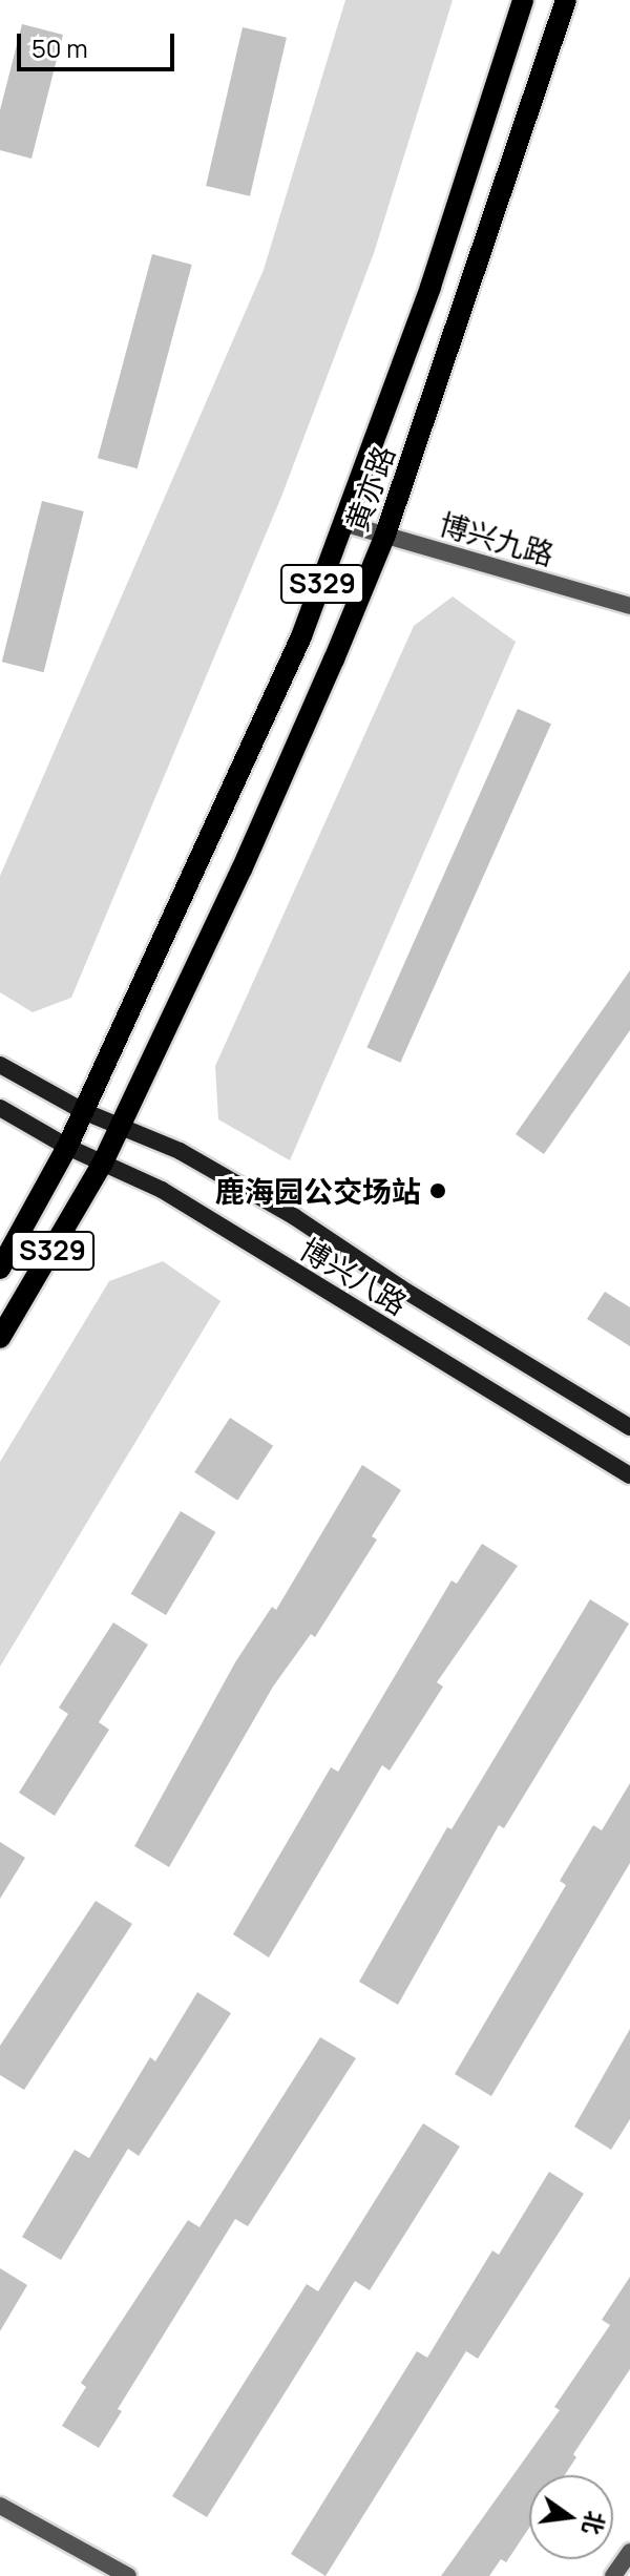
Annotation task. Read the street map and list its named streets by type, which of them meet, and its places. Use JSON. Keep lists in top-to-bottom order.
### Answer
{
  "streets": {
    "main road": ["黄亦路", "S329"],
    "street": ["博兴九路", "博兴八路"]
  },
  "crossings": [
    ["黄亦路", "博兴九路"],
    ["黄亦路", "S329"],
    ["黄亦路", "博兴八路"],
    ["S329", "博兴八路"]
  ],
  "places": ["鹿海园公交场站"],
  "scale_bar": "50 m",
  "north": "right"
}
